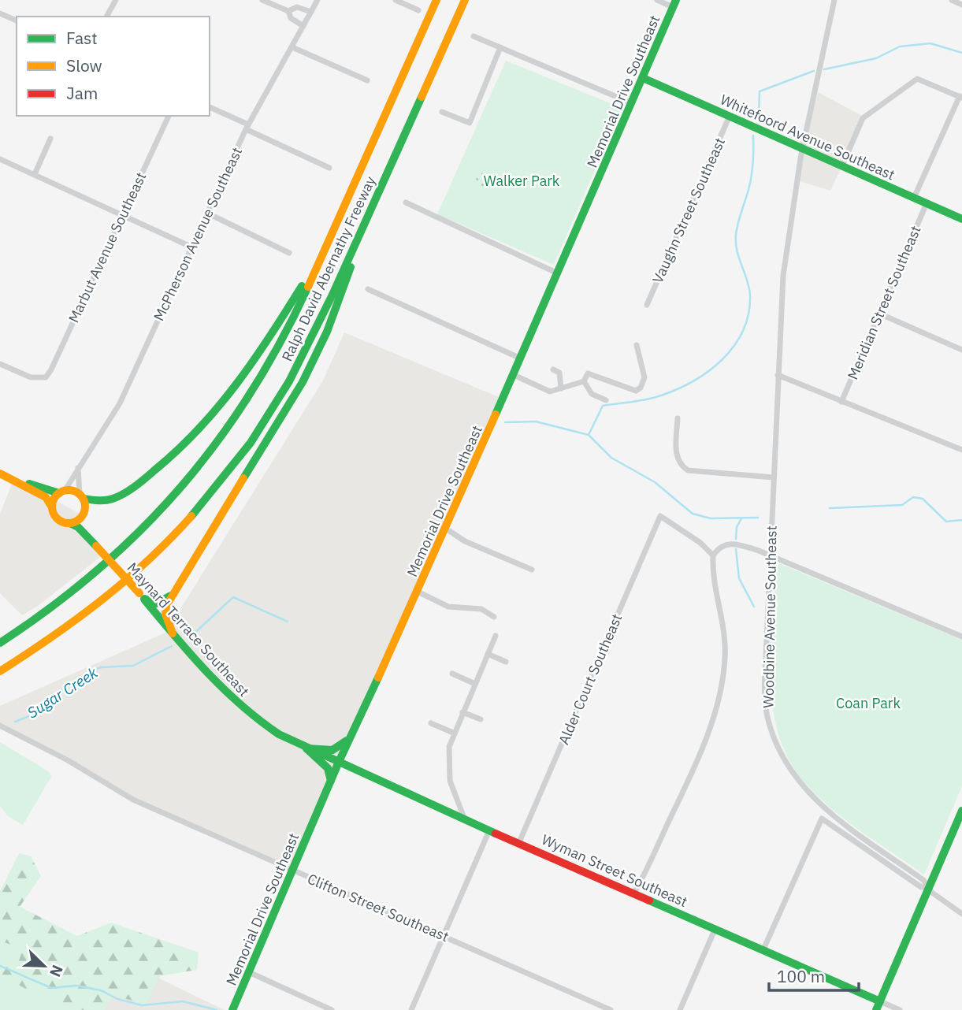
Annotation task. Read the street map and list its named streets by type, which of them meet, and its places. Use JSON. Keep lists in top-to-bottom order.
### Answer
{
  "streets": {
    "main road": [
      "Memorial Drive Southeast",
      "Whitefoord Avenue Southeast",
      "Ralph David Abernathy Freeway",
      "Maynard Terrace Southeast",
      "Wyman Street Southeast"
    ],
    "street": [
      "Vaughn Street Southeast",
      "McPherson Avenue Southeast",
      "Marbut Avenue Southeast",
      "Meridian Street Southeast",
      "Woodbine Avenue Southeast",
      "Alder Court Southeast",
      "Clifton Street Southeast"
    ]
  },
  "crossings": [
    ["Memorial Drive Southeast", "Whitefoord Avenue Southeast"],
    ["Memorial Drive Southeast", "Maynard Terrace Southeast"],
    ["Memorial Drive Southeast", "Wyman Street Southeast"],
    ["Memorial Drive Southeast", "Clifton Street Southeast"],
    ["Whitefoord Avenue Southeast", "Vaughn Street Southeast"],
    ["Whitefoord Avenue Southeast", "Meridian Street Southeast"],
    ["Whitefoord Avenue Southeast", "Woodbine Avenue Southeast"],
    ["McPherson Avenue Southeast", "Maynard Terrace Southeast"],
    ["Maynard Terrace Southeast", "Wyman Street Southeast"],
    ["Alder Court Southeast", "Wyman Street Southeast"]
  ],
  "water": ["Sugar Creek"],
  "parks": ["Walker Park", "Coan Park"],
  "legend": ["Fast", "Slow", "Jam"],
  "scale_bar": "100 m",
  "north": "bottom right"
}
